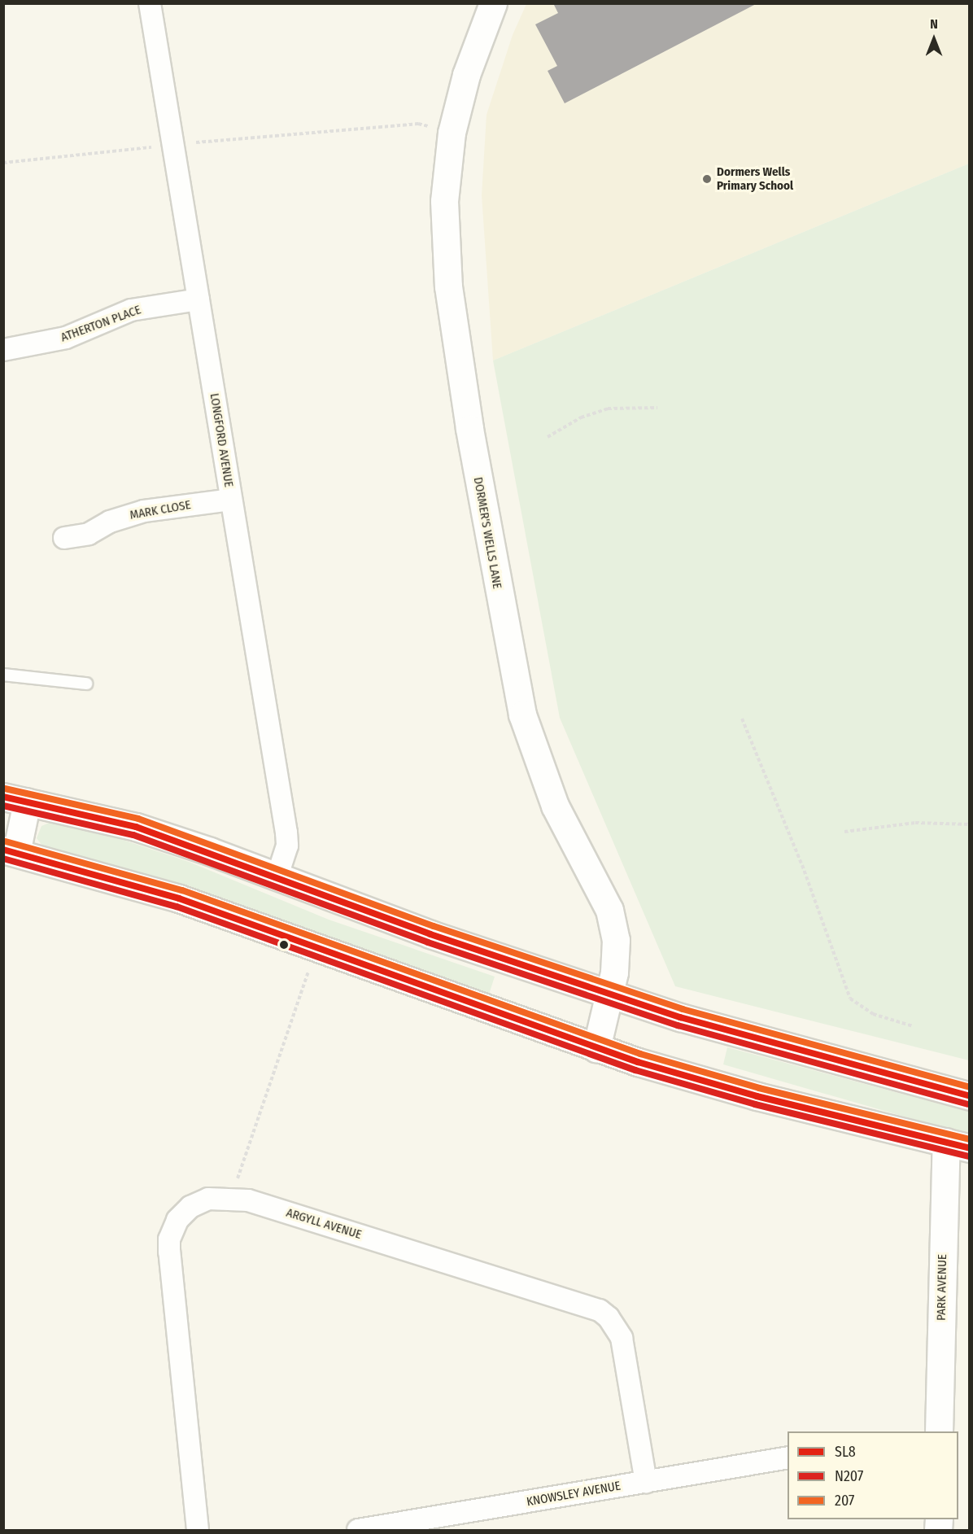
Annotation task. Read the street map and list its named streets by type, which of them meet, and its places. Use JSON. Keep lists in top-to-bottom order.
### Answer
{
  "streets": {
    "main road": ["DORMER'S WELLS LANE", "PARK AVENUE"],
    "street": [
      "ATHERTON PLACE",
      "LONGFORD AVENUE",
      "MARK CLOSE",
      "ARGYLL AVENUE",
      "KNOWSLEY AVENUE"
    ]
  },
  "crossings": [
    ["ATHERTON PLACE", "LONGFORD AVENUE"],
    ["LONGFORD AVENUE", "MARK CLOSE"],
    ["ARGYLL AVENUE", "KNOWSLEY AVENUE"]
  ],
  "places": ["Dormers Wells Primary School"],
  "lines": ["transit line 207", "transit line SL8", "transit line N207"],
  "legend": ["SL8", "N207", "207"],
  "north": "top"
}
